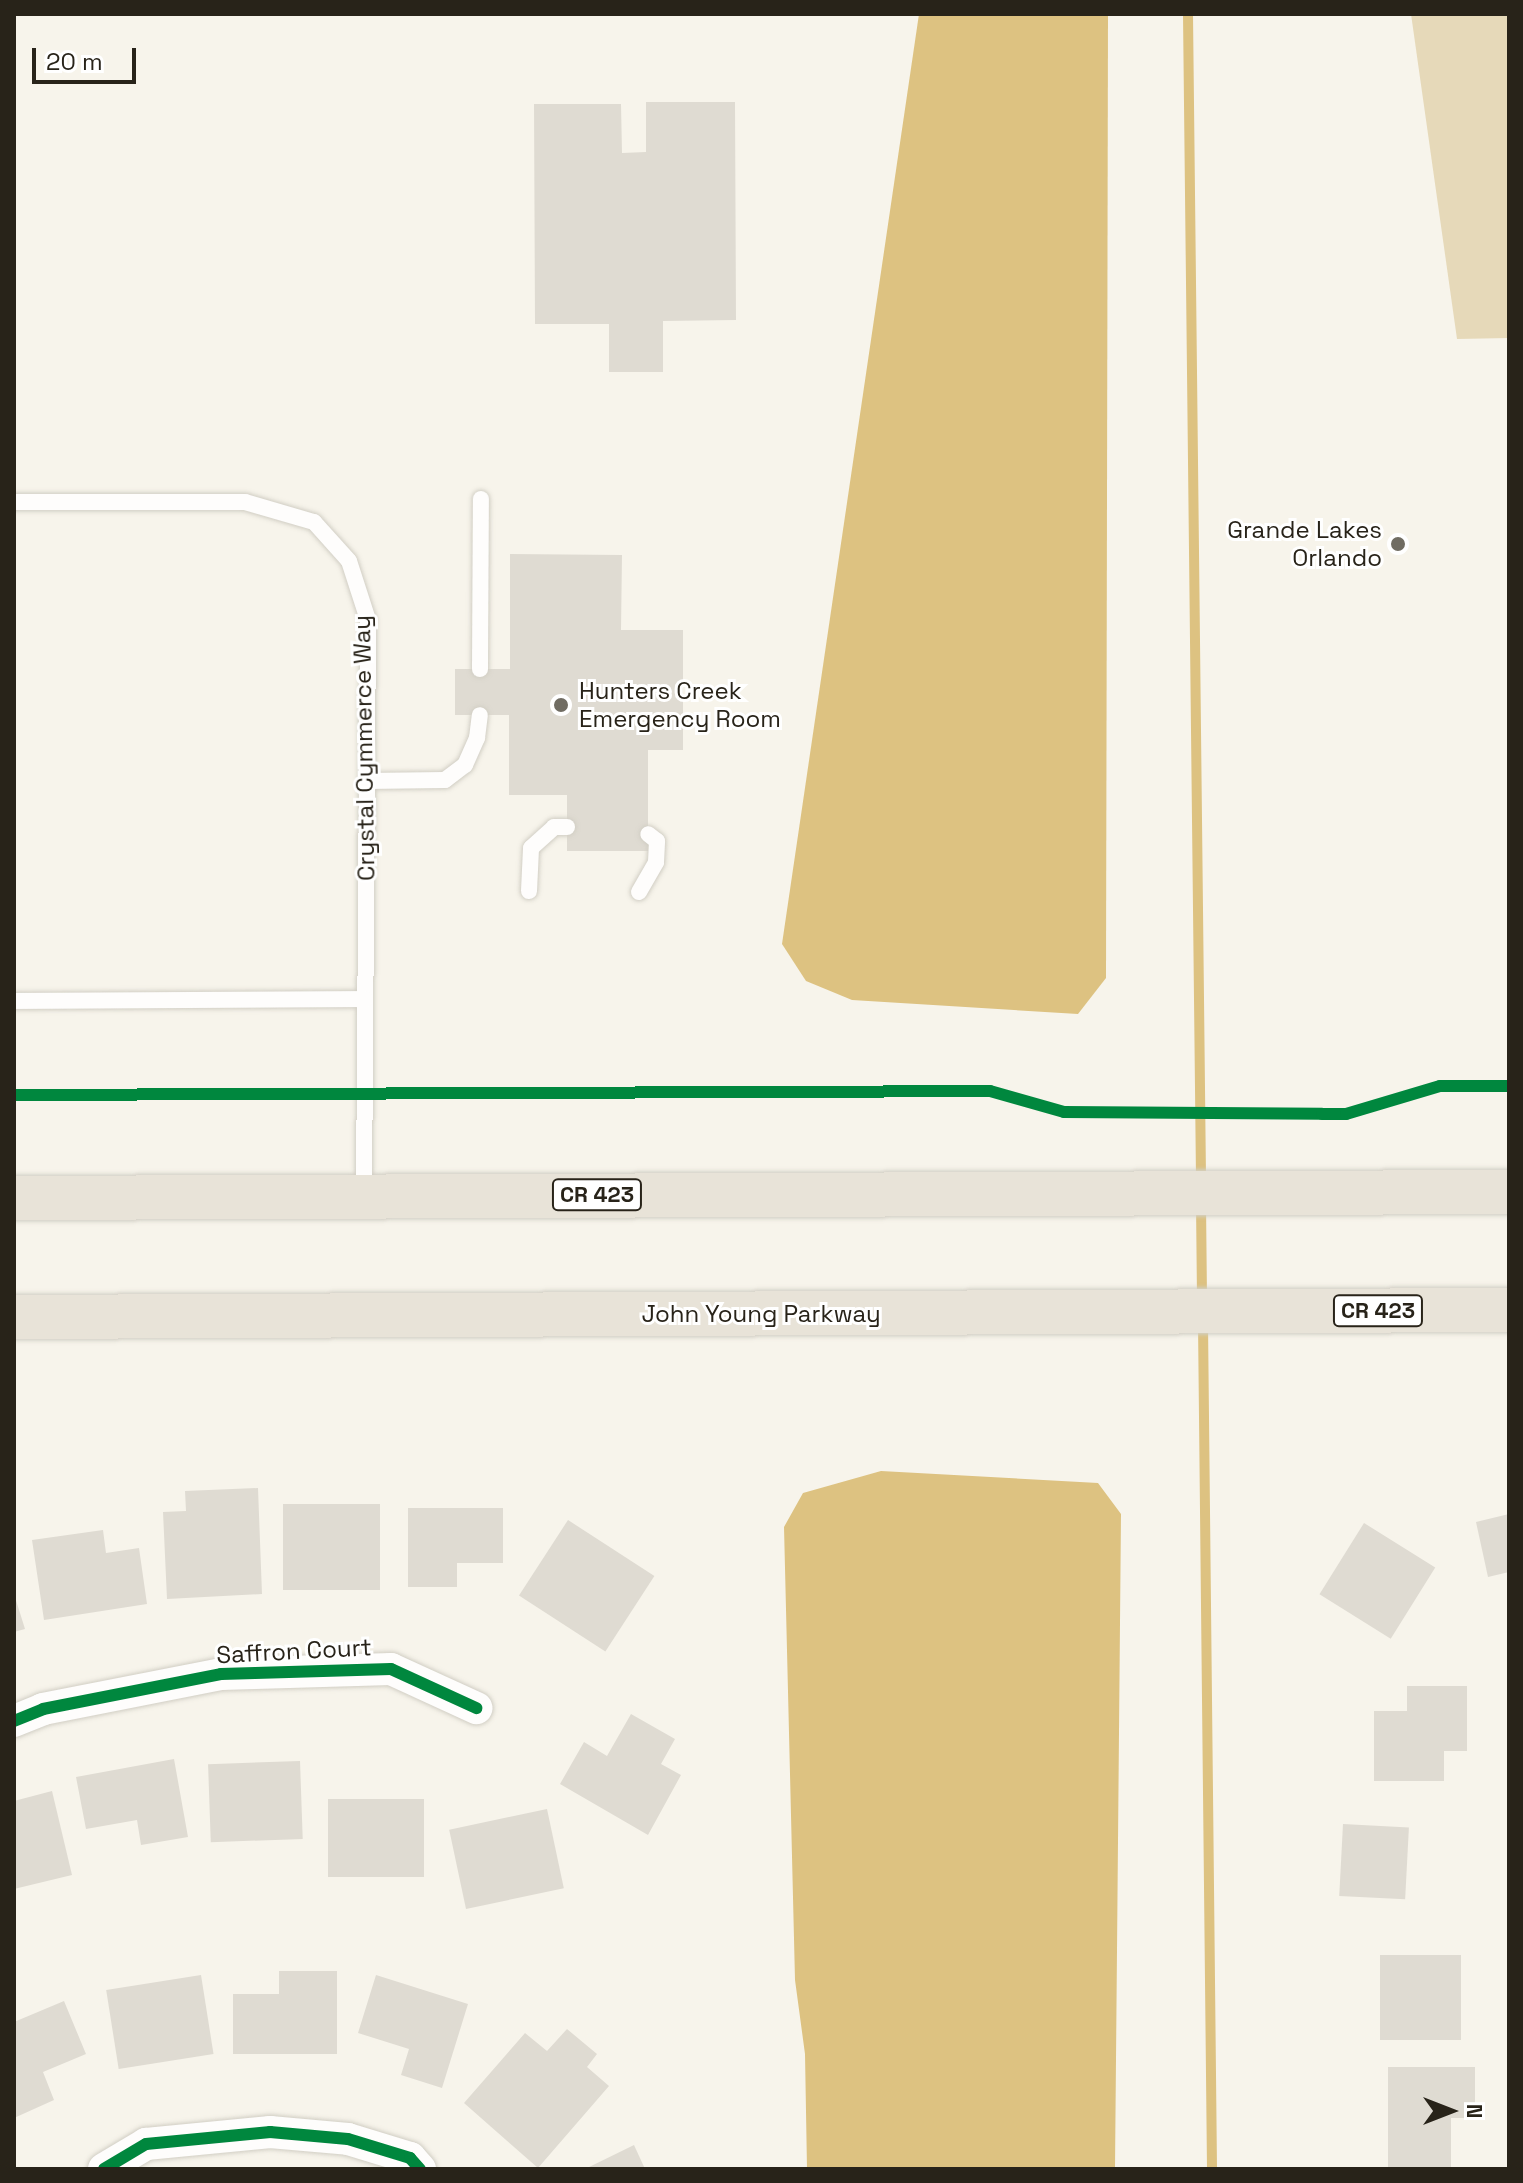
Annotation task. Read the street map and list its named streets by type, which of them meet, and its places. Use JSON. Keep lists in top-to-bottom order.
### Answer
{
  "streets": {
    "highway": ["CR 423", "John Young Parkway"],
    "street": ["Saffron Court"],
    "lane": ["Crystal Cymmerce Way"]
  },
  "crossings": [
    ["Crystal Cymmerce Way", "CR 423"]
  ],
  "places": ["Grande Lakes Orlando", "Hunters Creek Emergency Room"],
  "scale_bar": "20 m",
  "north": "right"
}
